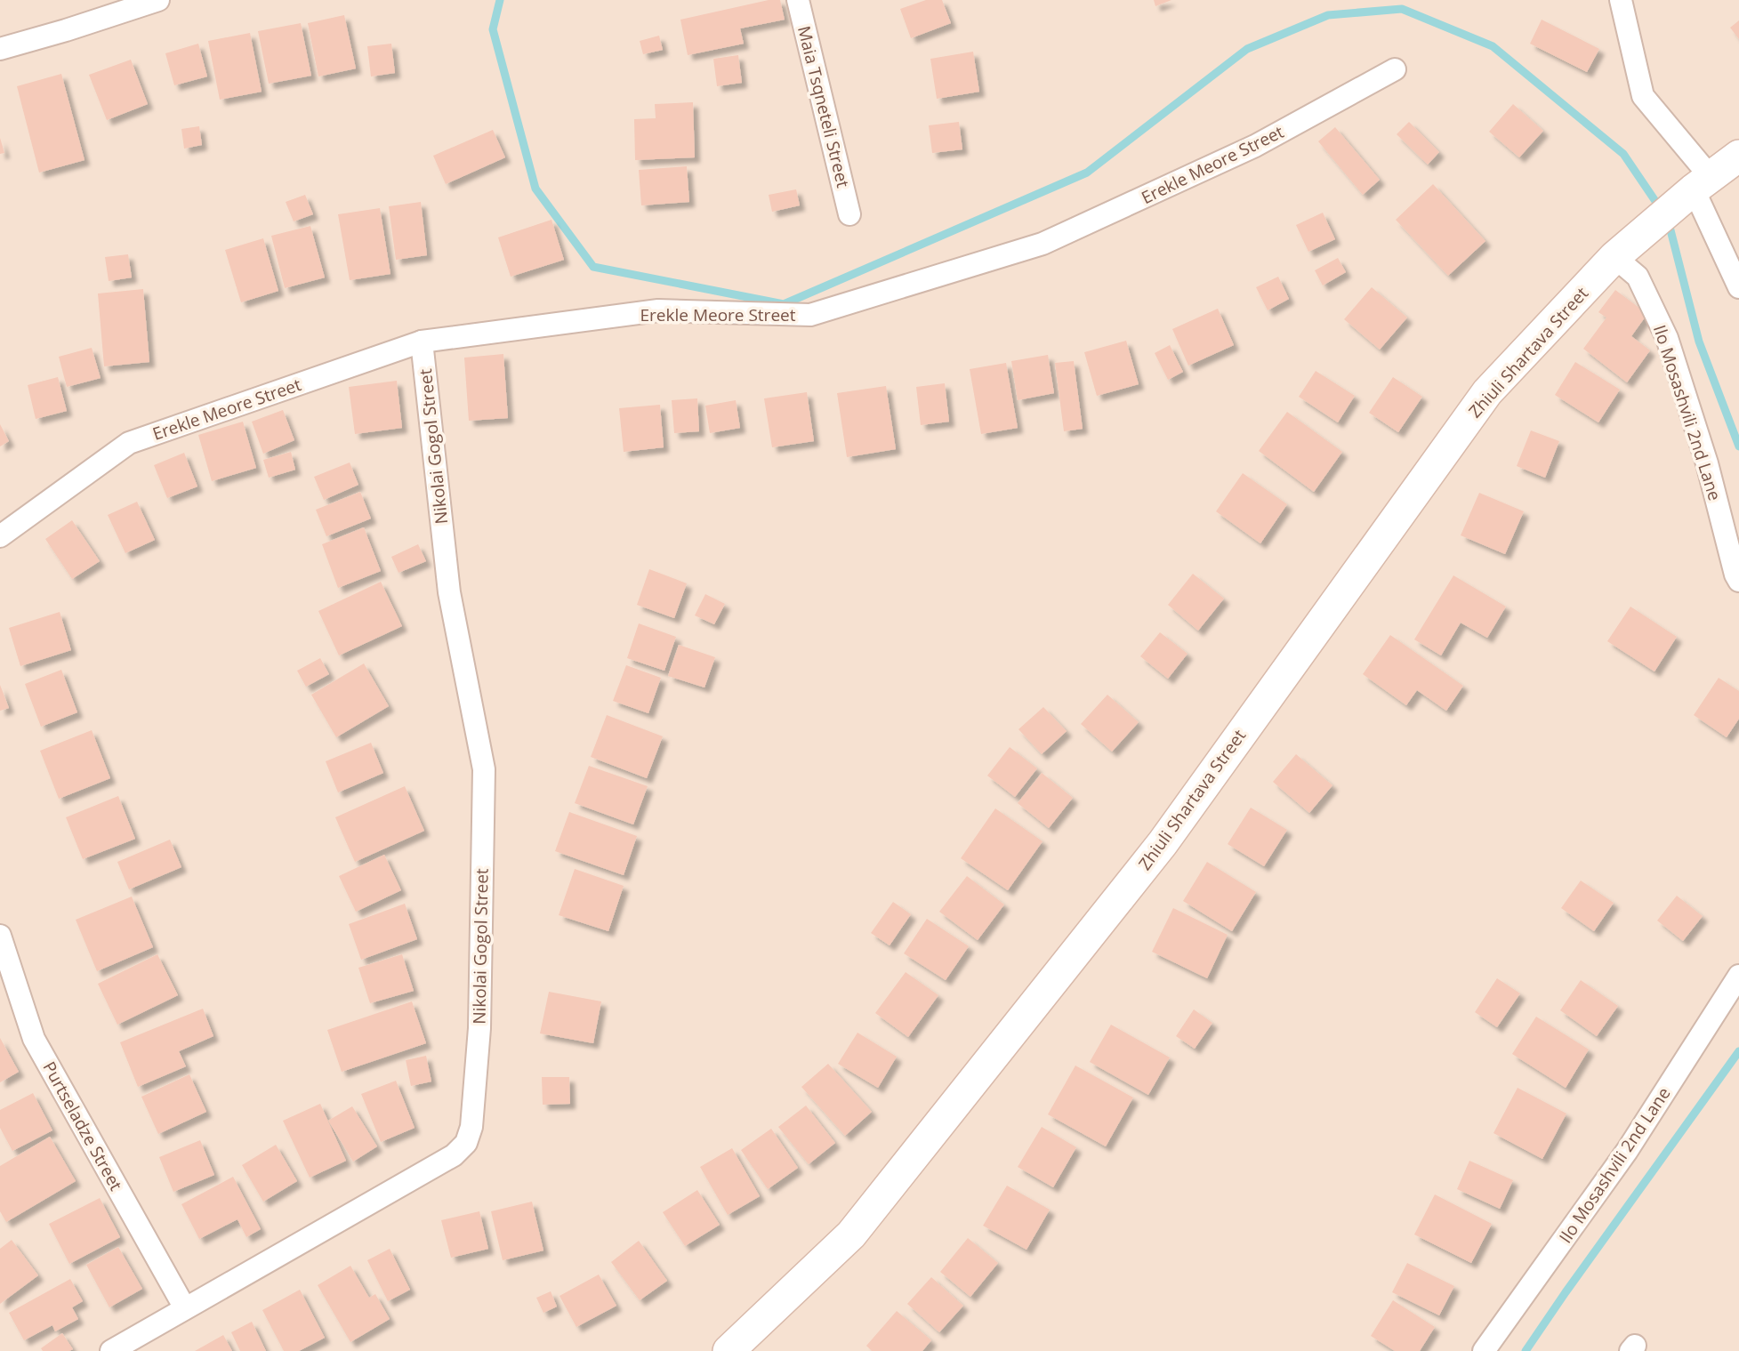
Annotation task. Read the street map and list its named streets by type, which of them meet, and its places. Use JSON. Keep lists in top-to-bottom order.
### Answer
{
  "streets": {
    "street": [
      "Maia Tsqneteli Street",
      "Erekle Meore Street",
      "Zhiuli Shartava Street",
      "Ilo Mosashvili 2nd Lane",
      "Nikolai Gogol Street",
      "Purtseladze Street"
    ]
  },
  "crossings": [
    ["Erekle Meore Street", "Nikolai Gogol Street"],
    ["Zhiuli Shartava Street", "Ilo Mosashvili 2nd Lane"],
    ["Nikolai Gogol Street", "Purtseladze Street"]
  ]
}
